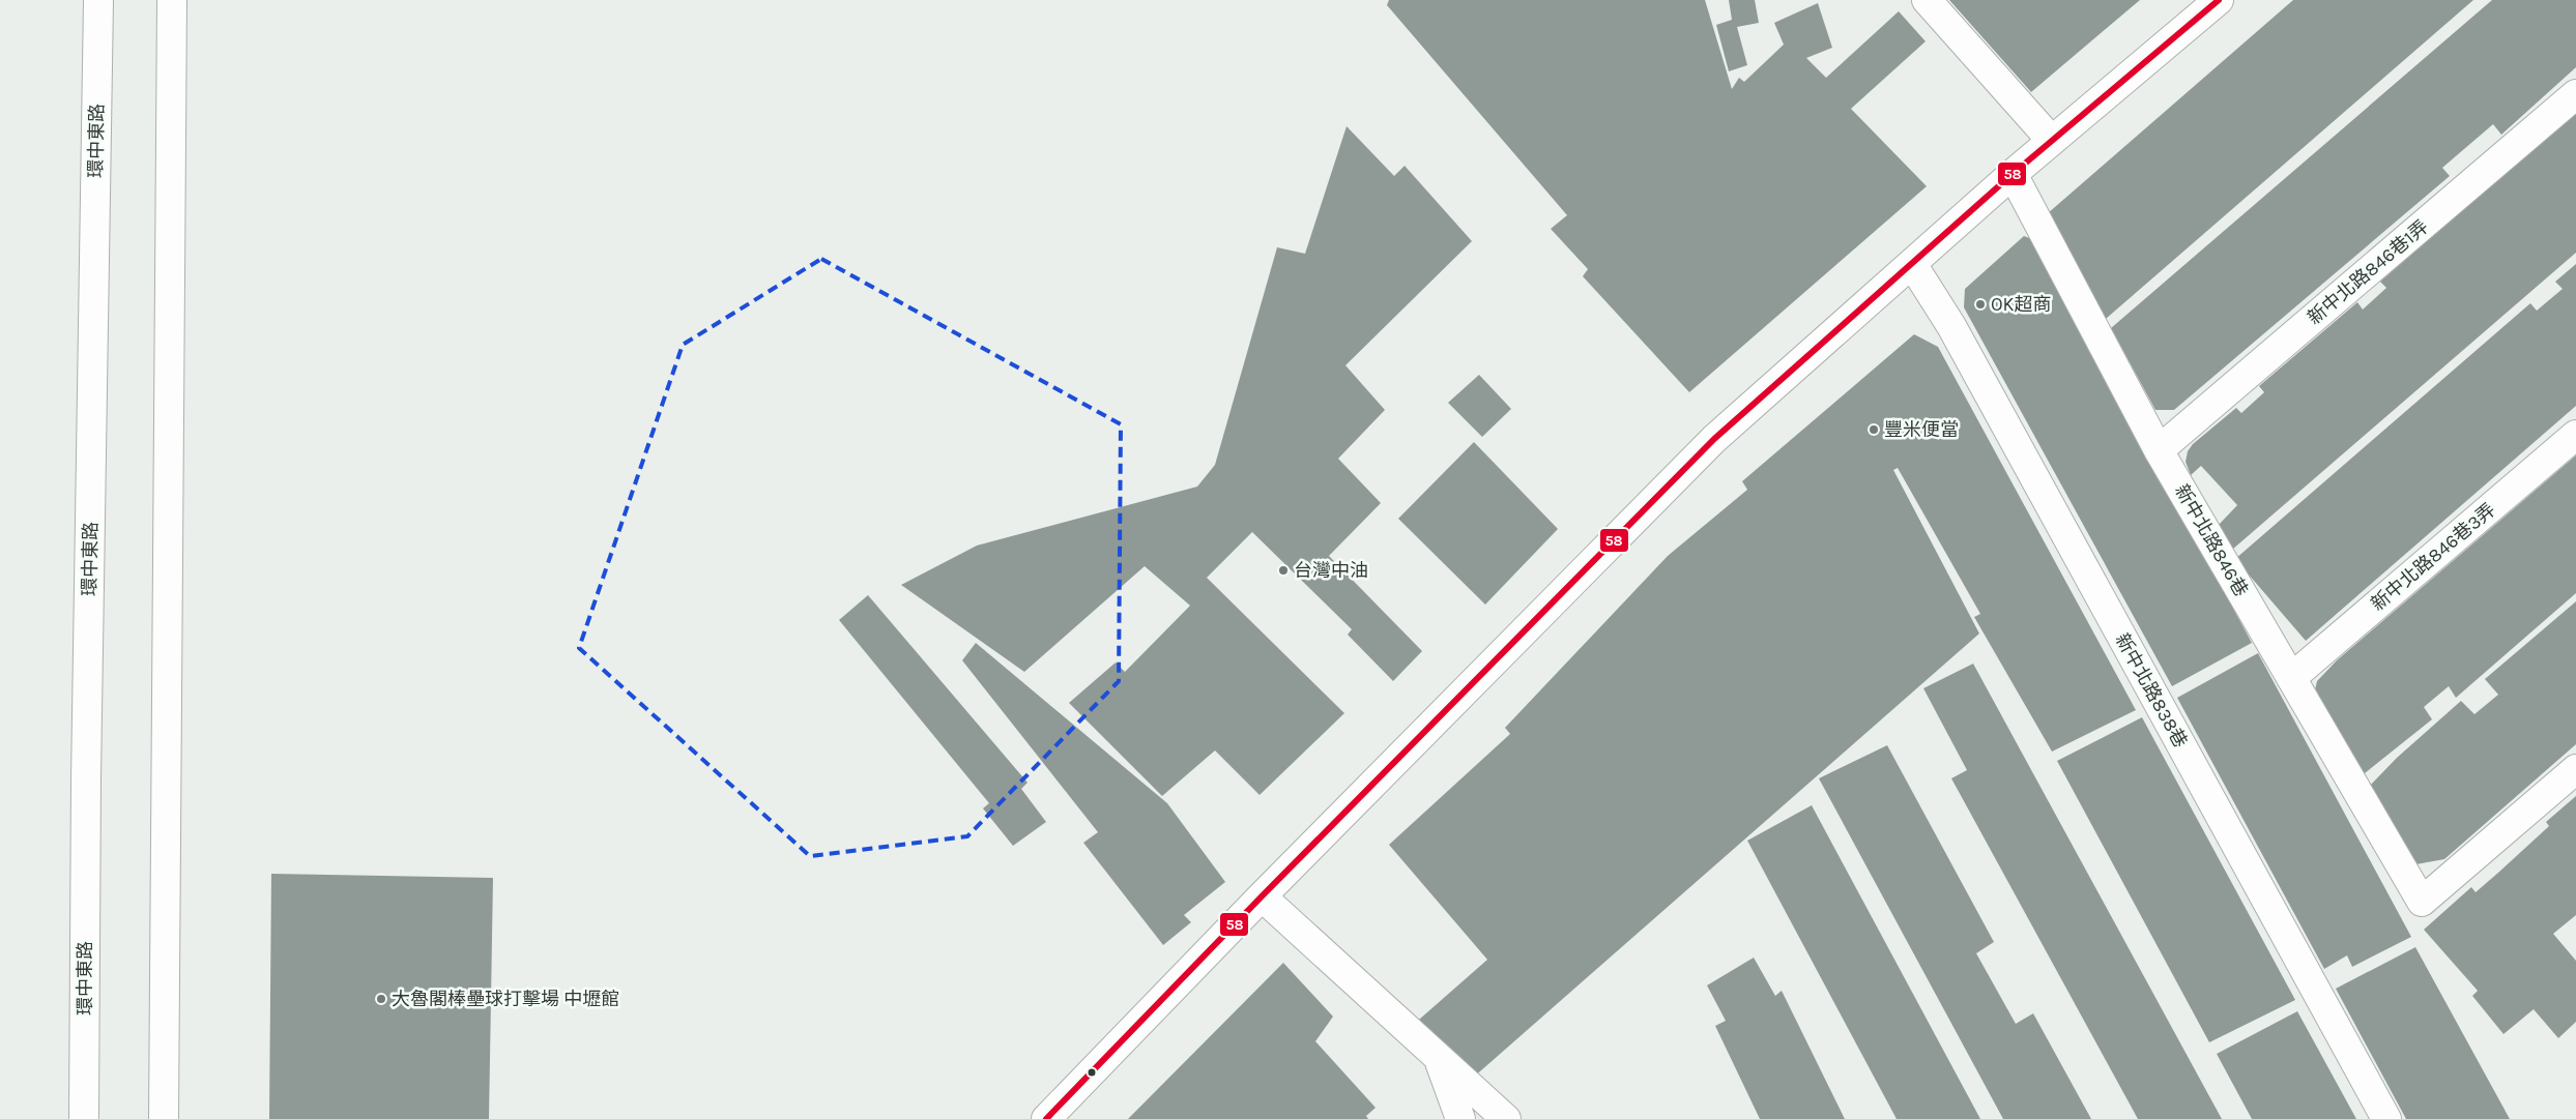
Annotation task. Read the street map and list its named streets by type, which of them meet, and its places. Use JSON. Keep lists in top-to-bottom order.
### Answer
{
  "streets": {
    "street": [
      "環中東路",
      "新中北路846巷1弄",
      "新中北路846巷",
      "新中北路846巷3弄",
      "新中北路838巷"
    ]
  },
  "crossings": [
    ["新中北路846巷1弄", "新中北路846巷"],
    ["新中北路846巷", "新中北路846巷3弄"]
  ],
  "places": [
    "OK超商",
    "豐米便當",
    "台灣中油",
    "大魯閣棒壘球打擊場 中壢館"
  ],
  "lines": ["transit line 58"]
}
